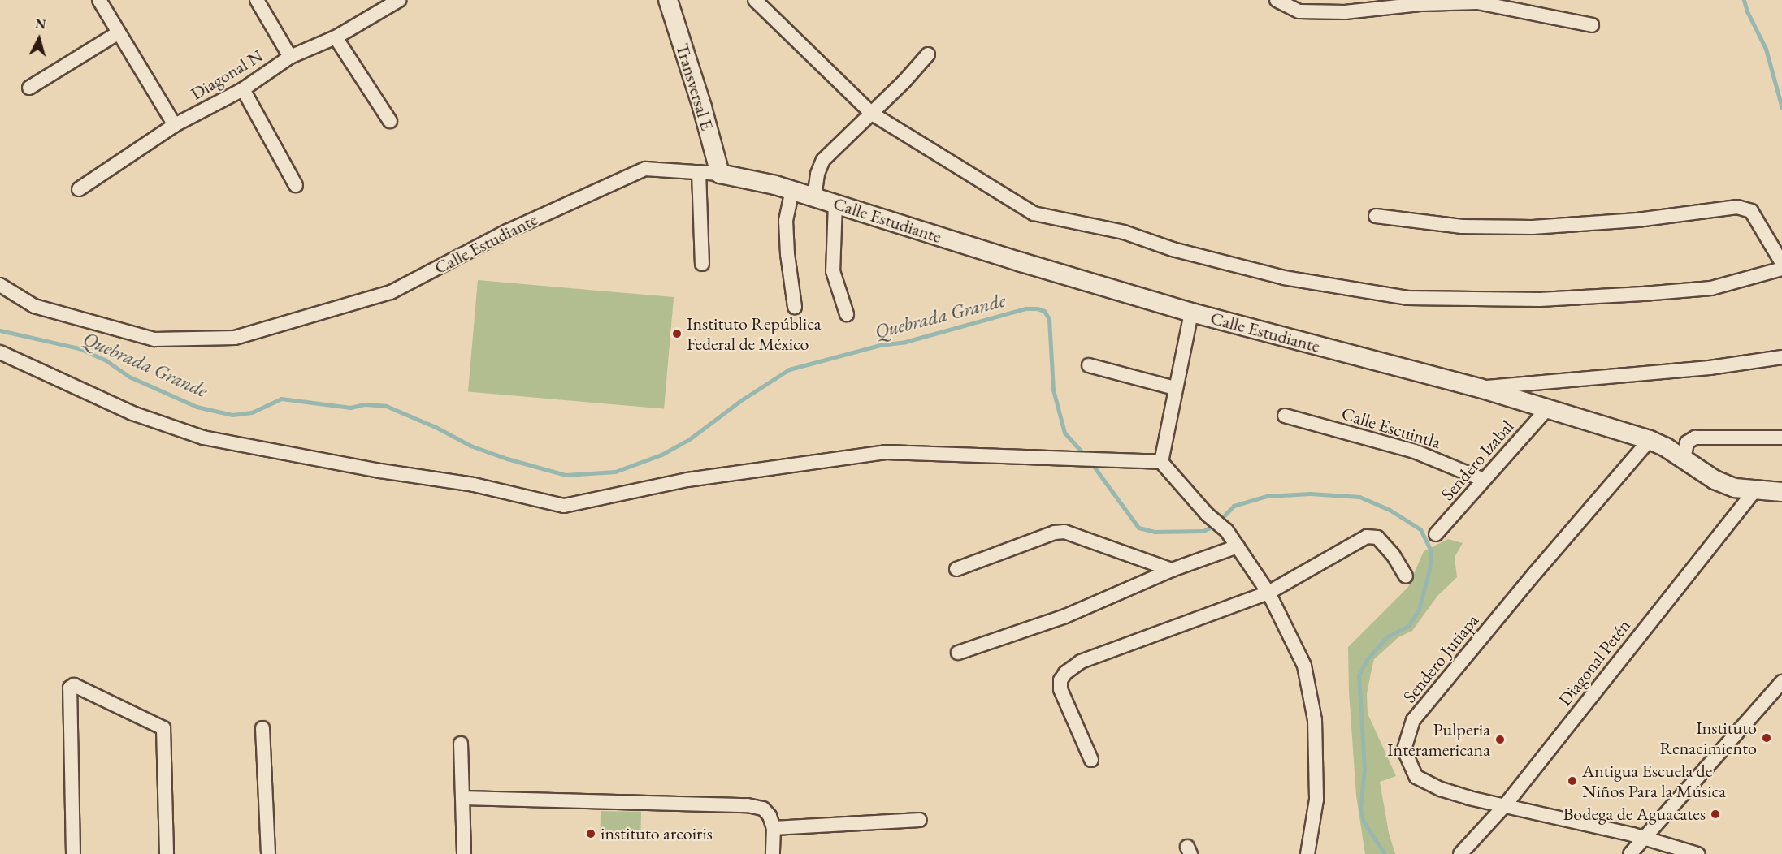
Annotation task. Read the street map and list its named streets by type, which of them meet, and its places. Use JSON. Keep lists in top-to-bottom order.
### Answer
{
  "streets": {
    "street": [
      "Diagonal N",
      "Transversal E",
      "Calle Estudiante",
      "Calle Escuintla",
      "Sendero Izabal",
      "Sendero Jutiapa",
      "Diagonal Petén"
    ]
  },
  "crossings": [
    ["Transversal E", "Calle Estudiante"],
    ["Calle Estudiante", "Sendero Izabal"],
    ["Calle Estudiante", "Sendero Jutiapa"],
    ["Calle Estudiante", "Diagonal Petén"],
    ["Calle Escuintla", "Sendero Izabal"],
    ["Sendero Jutiapa", "Diagonal Petén"]
  ],
  "water": ["Quebrada Grande"],
  "places": [
    "Instituto República Federal de México",
    "Instituto Renacimiento",
    "Pulperia Interamericana",
    "Antigua Escuela de Niños Para la Música",
    "Bodega de Aguacates",
    "instituto arcoiris"
  ],
  "north": "top"
}
